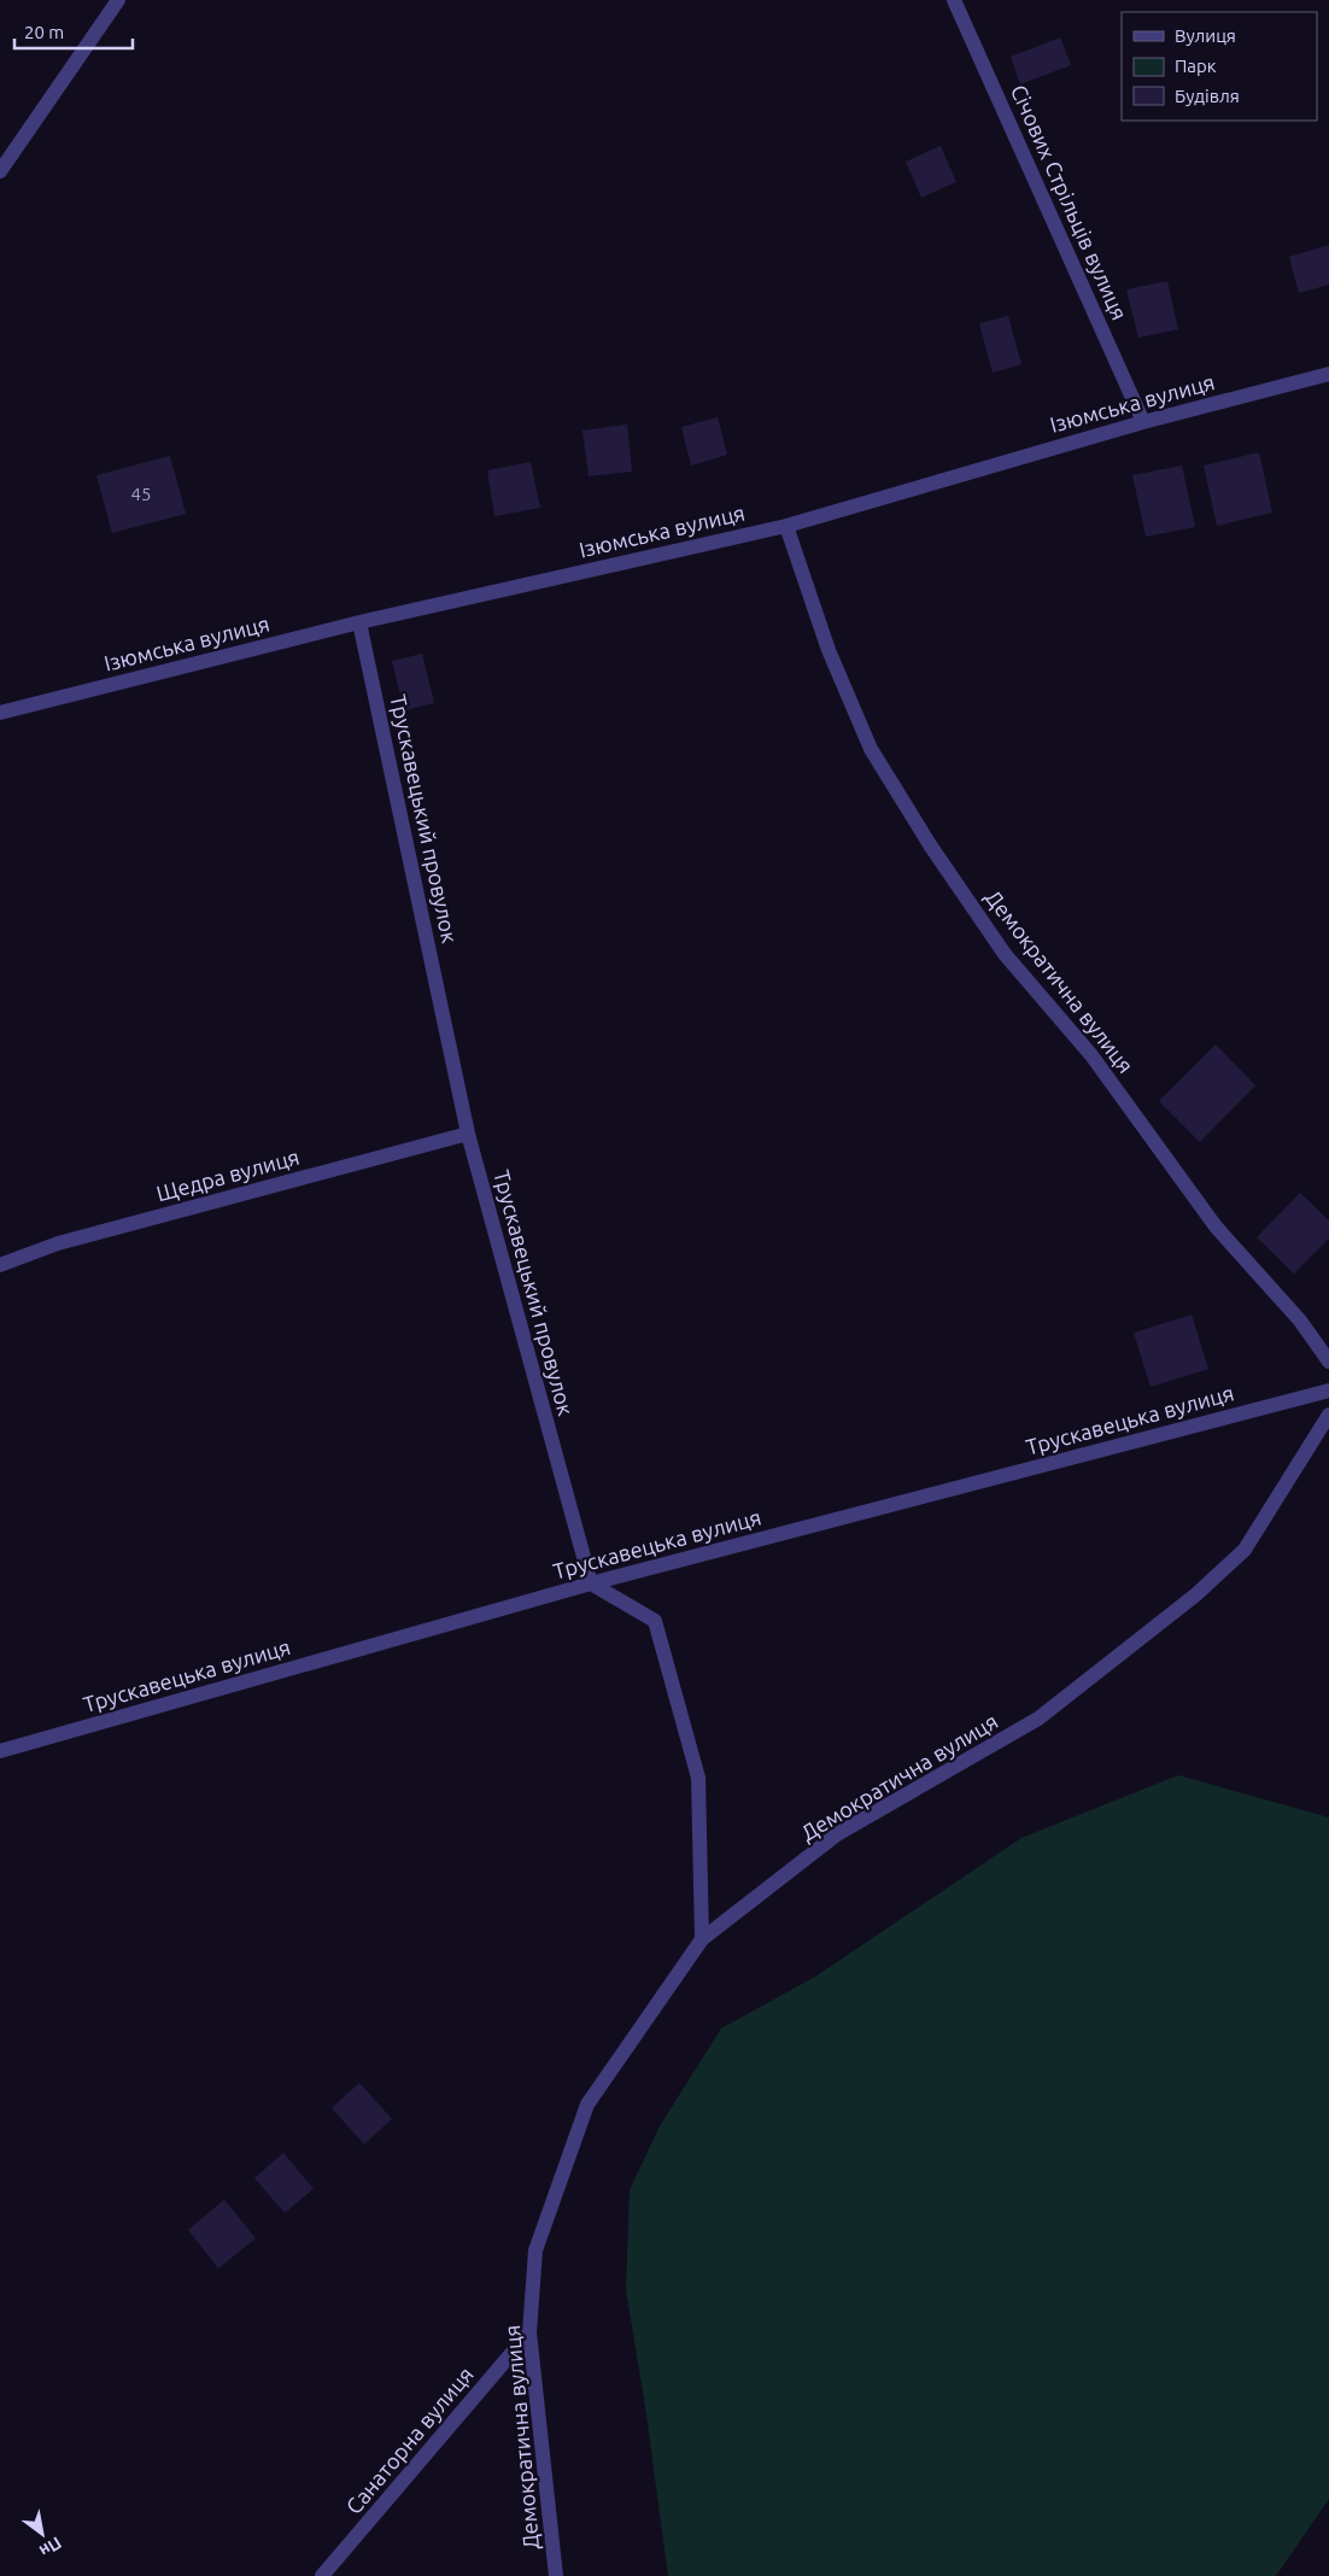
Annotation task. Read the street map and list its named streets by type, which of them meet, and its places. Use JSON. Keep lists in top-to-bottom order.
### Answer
{
  "streets": {
    "street": [
      "Січових Стрільців вулиця",
      "Ізюмська вулиця",
      "Трускавецький провулок",
      "Демократична вулиця",
      "Щедра вулиця",
      "Трускавецька вулиця",
      "Санаторна вулиця"
    ]
  },
  "crossings": [
    ["Січових Стрільців вулиця", "Ізюмська вулиця"],
    ["Ізюмська вулиця", "Трускавецький провулок"],
    ["Ізюмська вулиця", "Демократична вулиця"],
    ["Трускавецький провулок", "Щедра вулиця"],
    ["Трускавецький провулок", "Трускавецька вулиця"],
    ["Демократична вулиця", "Санаторна вулиця"]
  ],
  "house_numbers": ["45"],
  "legend": ["Вулиця", "Парк", "Будівля"],
  "scale_bar": "20 m",
  "north": "bottom right"
}
